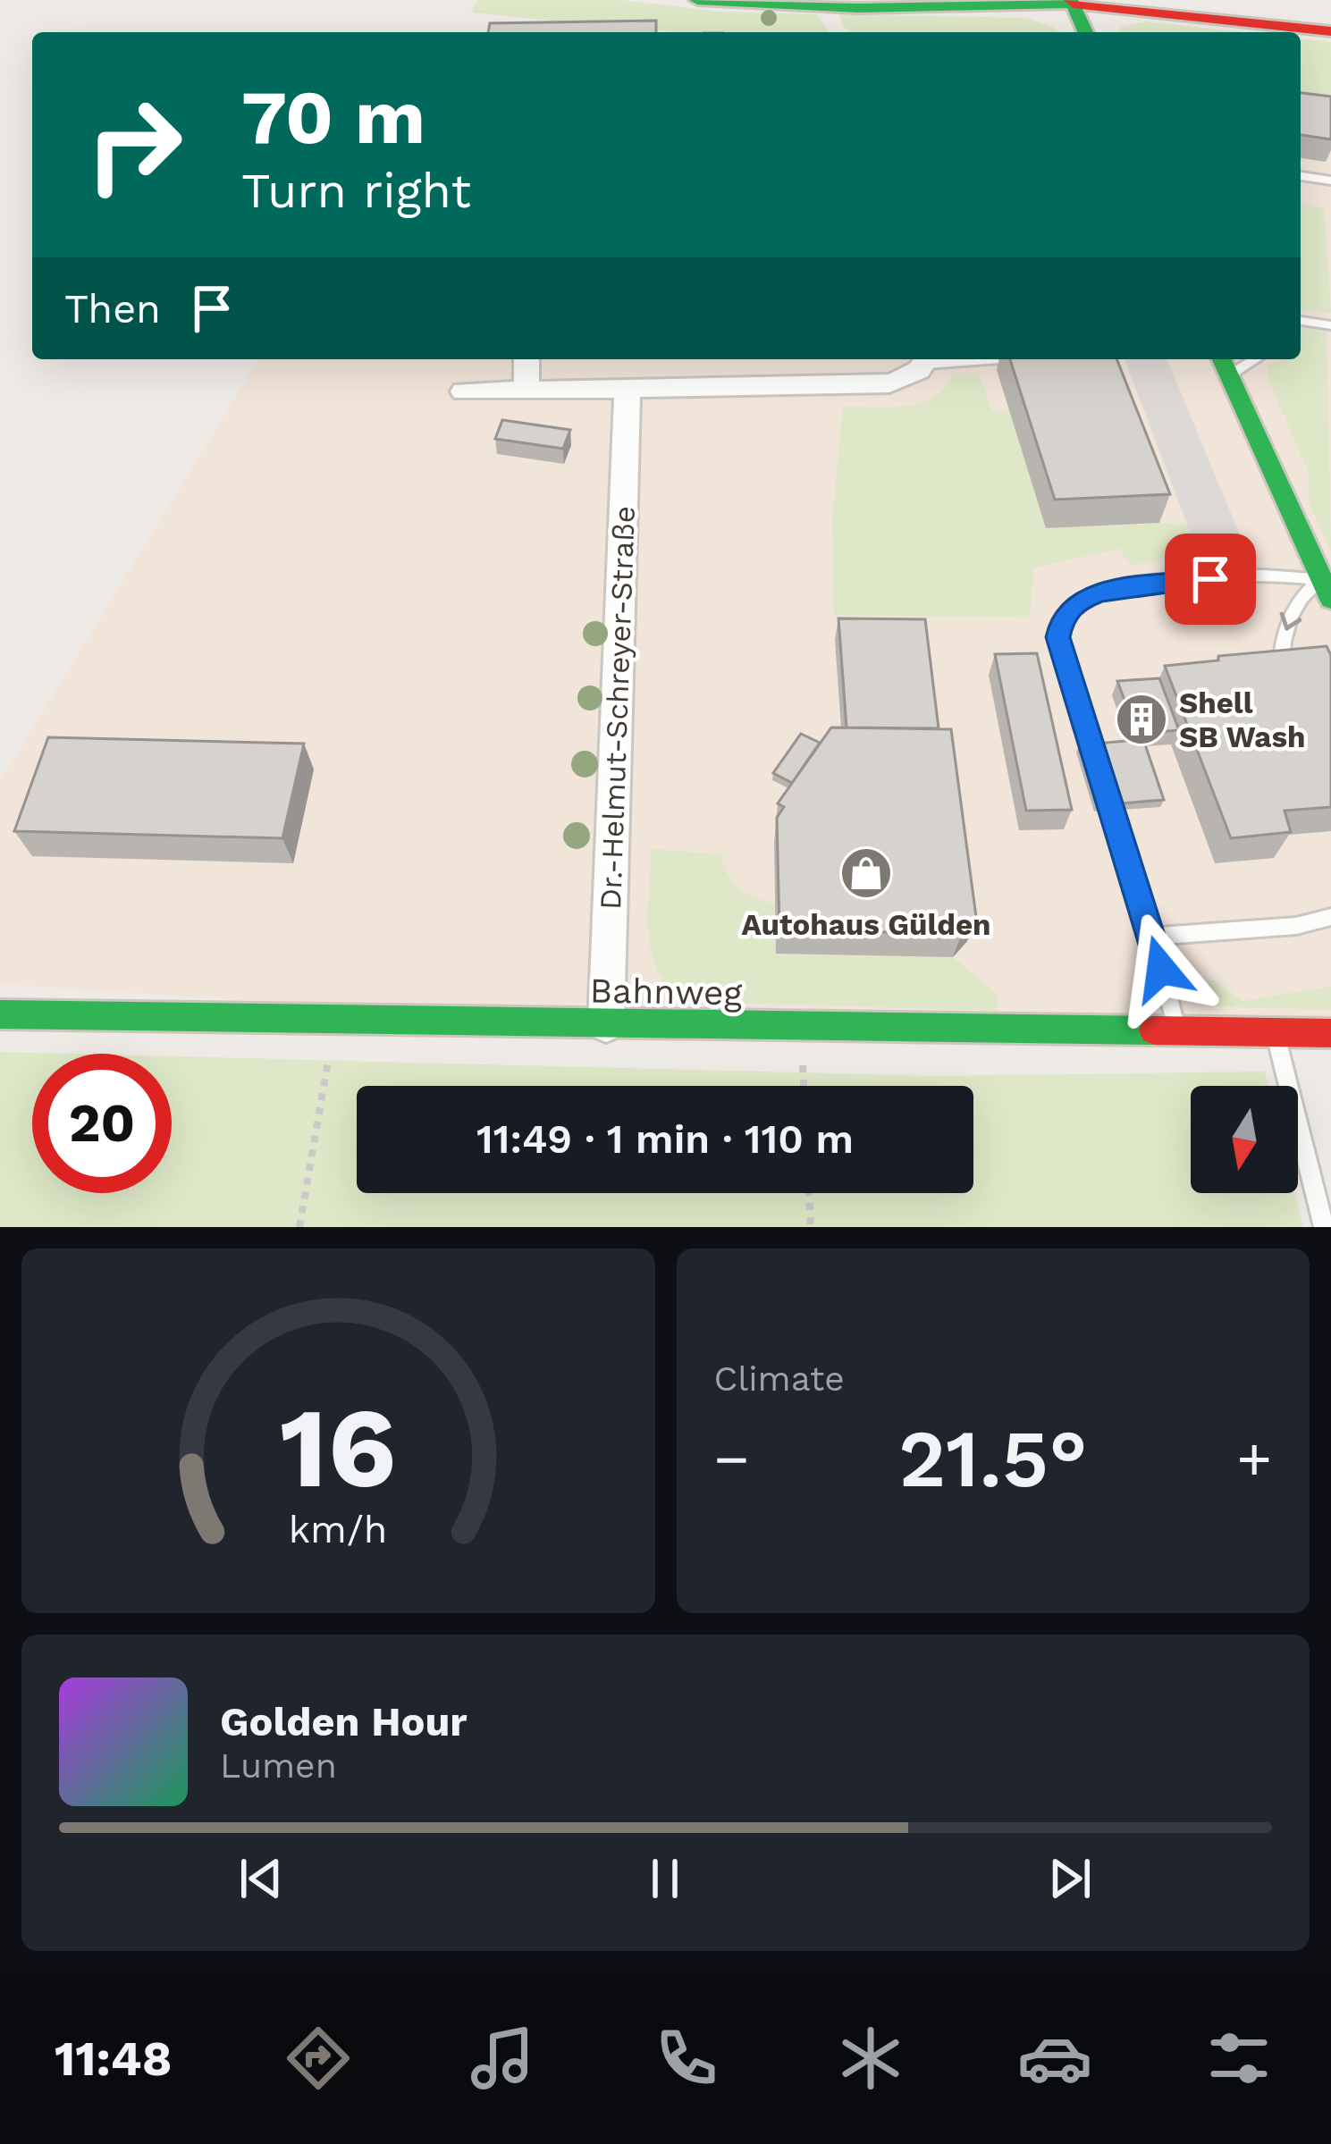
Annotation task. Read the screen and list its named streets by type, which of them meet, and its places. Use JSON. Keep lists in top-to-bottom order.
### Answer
{
  "streets": {
    "street": ["Dr.-Helmut-Schreyer-Straße", "Bahnweg"]
  },
  "crossings": [
    ["Dr.-Helmut-Schreyer-Straße", "Bahnweg"]
  ],
  "places": {
    "building": ["Shell SB Wash"],
    "shop": ["Autohaus Gülden"]
  },
  "north": "bottom",
  "page": {
    "turn": ["70 m", "Turn right"],
    "then": "Then",
    "limit": "20",
    "trip": "11:49 · 1 min · 110 m",
    "tile": "Climate",
    "heat": ["−", "21.5°", "+"],
    "song": ["Golden Hour", "Lumen"],
    "tabs": "11:48",
    "gauge": ["16", "km/h"]
  }
}
